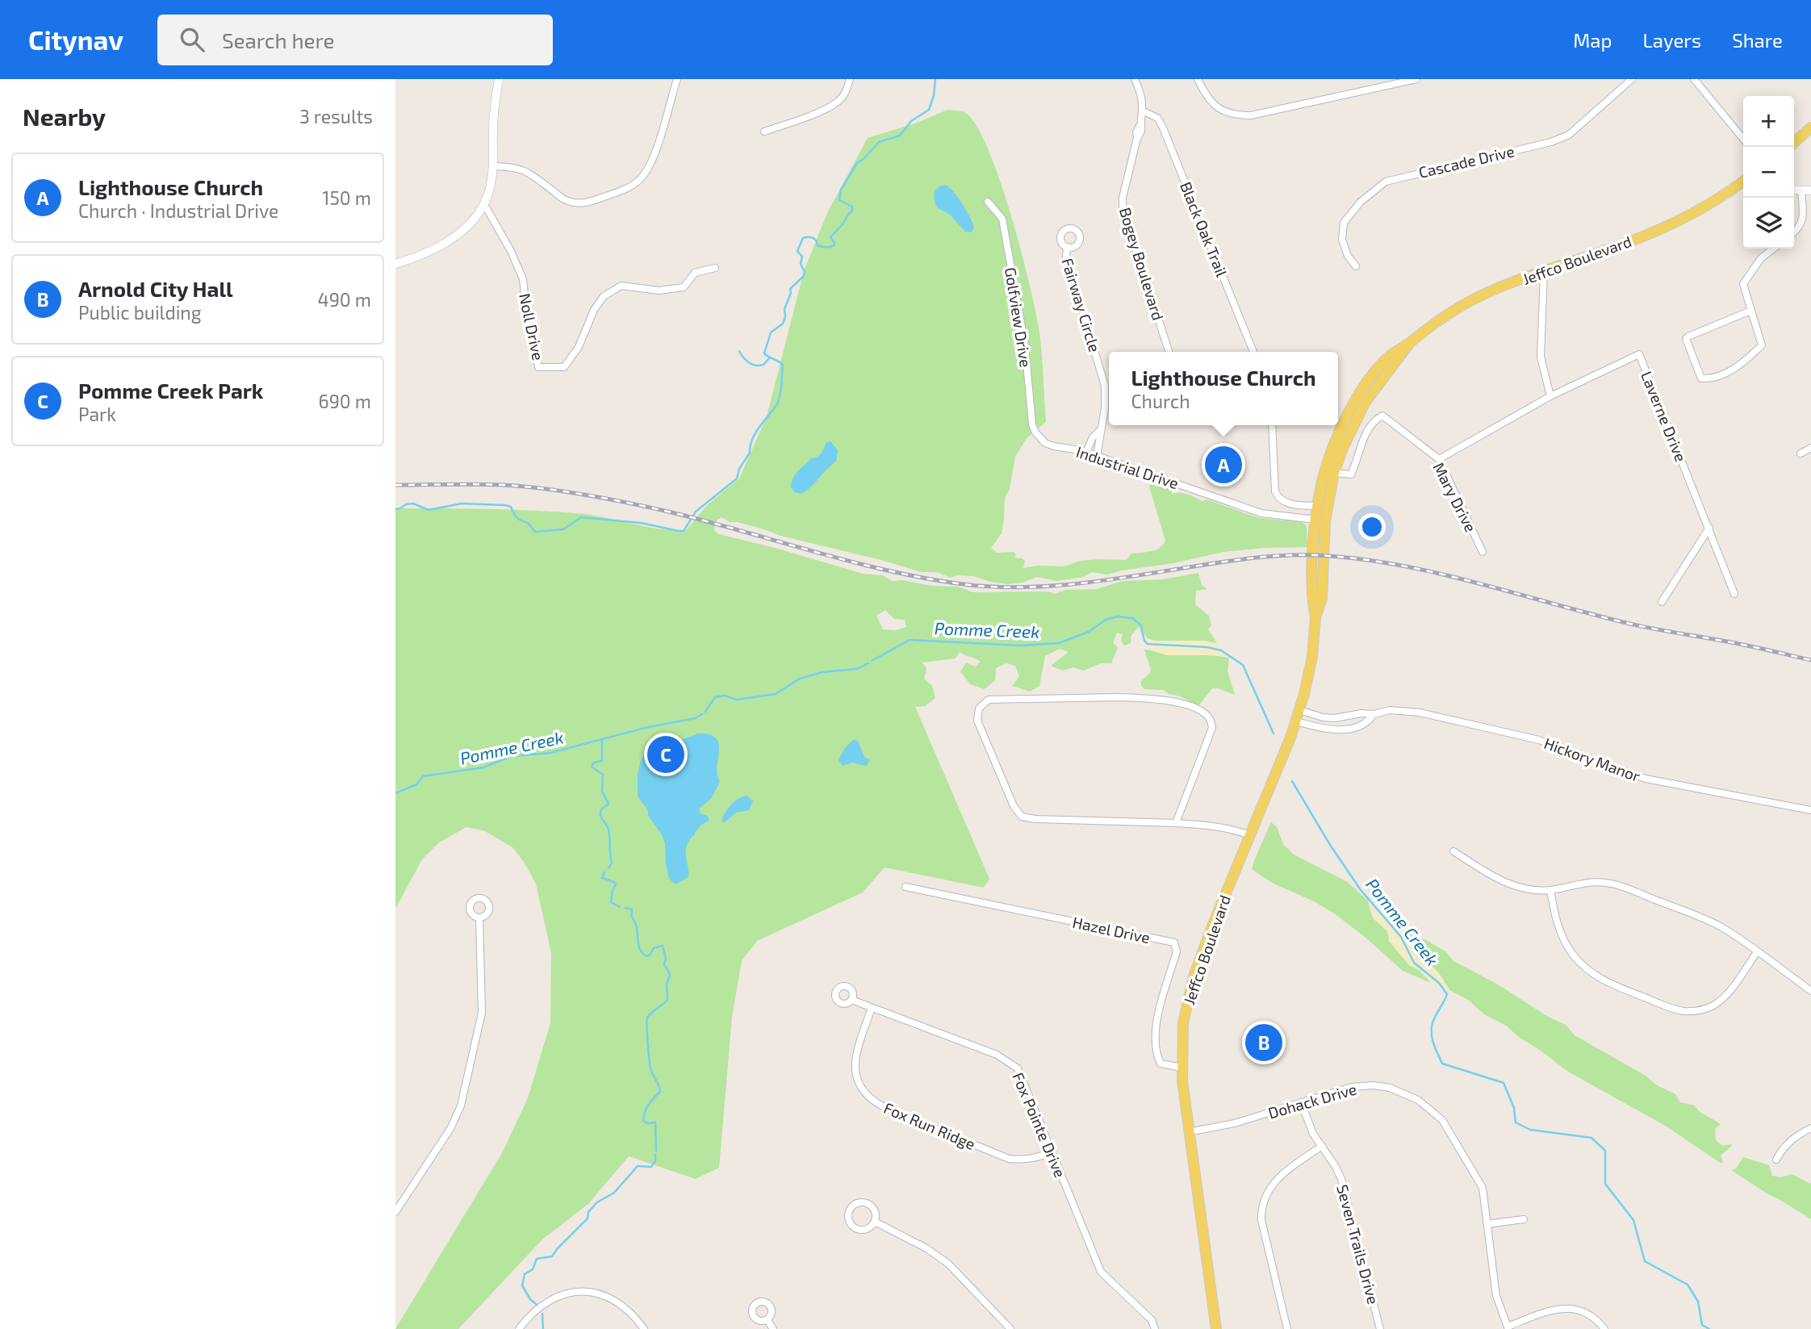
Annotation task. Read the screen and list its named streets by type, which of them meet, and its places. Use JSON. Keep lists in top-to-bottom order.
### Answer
{
  "streets": {
    "main road": ["Jeffco Boulevard"],
    "street": [
      "Cascade Drive",
      "Black Oak Trail",
      "Bogey Boulevard",
      "Fairway Circle",
      "Golfview Drive",
      "Noll Drive",
      "Laverne Drive",
      "Industrial Drive",
      "Mary Drive",
      "Hickory Manor",
      "Hazel Drive",
      "Dohack Drive",
      "Fox Pointe Drive",
      "Fox Run Ridge",
      "Seven Trails Drive"
    ]
  },
  "crossings": [
    ["Black Oak Trail", "Bogey Boulevard"],
    ["Jeffco Boulevard", "Industrial Drive"],
    ["Jeffco Boulevard", "Mary Drive"],
    ["Jeffco Boulevard", "Hickory Manor"],
    ["Jeffco Boulevard", "Hazel Drive"],
    ["Jeffco Boulevard", "Dohack Drive"],
    ["Fairway Circle", "Industrial Drive"],
    ["Golfview Drive", "Industrial Drive"],
    ["Laverne Drive", "Mary Drive"],
    ["Dohack Drive", "Seven Trails Drive"],
    ["Fox Pointe Drive", "Fox Run Ridge"]
  ],
  "water": ["Pomme Creek"],
  "page": {
    "header": "Citynav",
    "search": "Search here",
    "nav": ["Map", "Layers", "Share"],
    "heading": ["Nearby", "3 results"],
    "map_buttons": ["+", "−"],
    "list": [
      {
        "mark": "A",
        "name": "Lighthouse Church",
        "note": "Church · Industrial Drive",
        "value": "150 m"
      },
      {
        "mark": "B",
        "name": "Arnold City Hall",
        "note": "Public building",
        "value": "490 m"
      },
      {
        "mark": "C",
        "name": "Pomme Creek Park",
        "note": "Park",
        "value": "690 m"
      }
    ],
    "popup": ["Lighthouse Church", "Church"],
    "pins": ["A", "C", "B"]
  }
}
